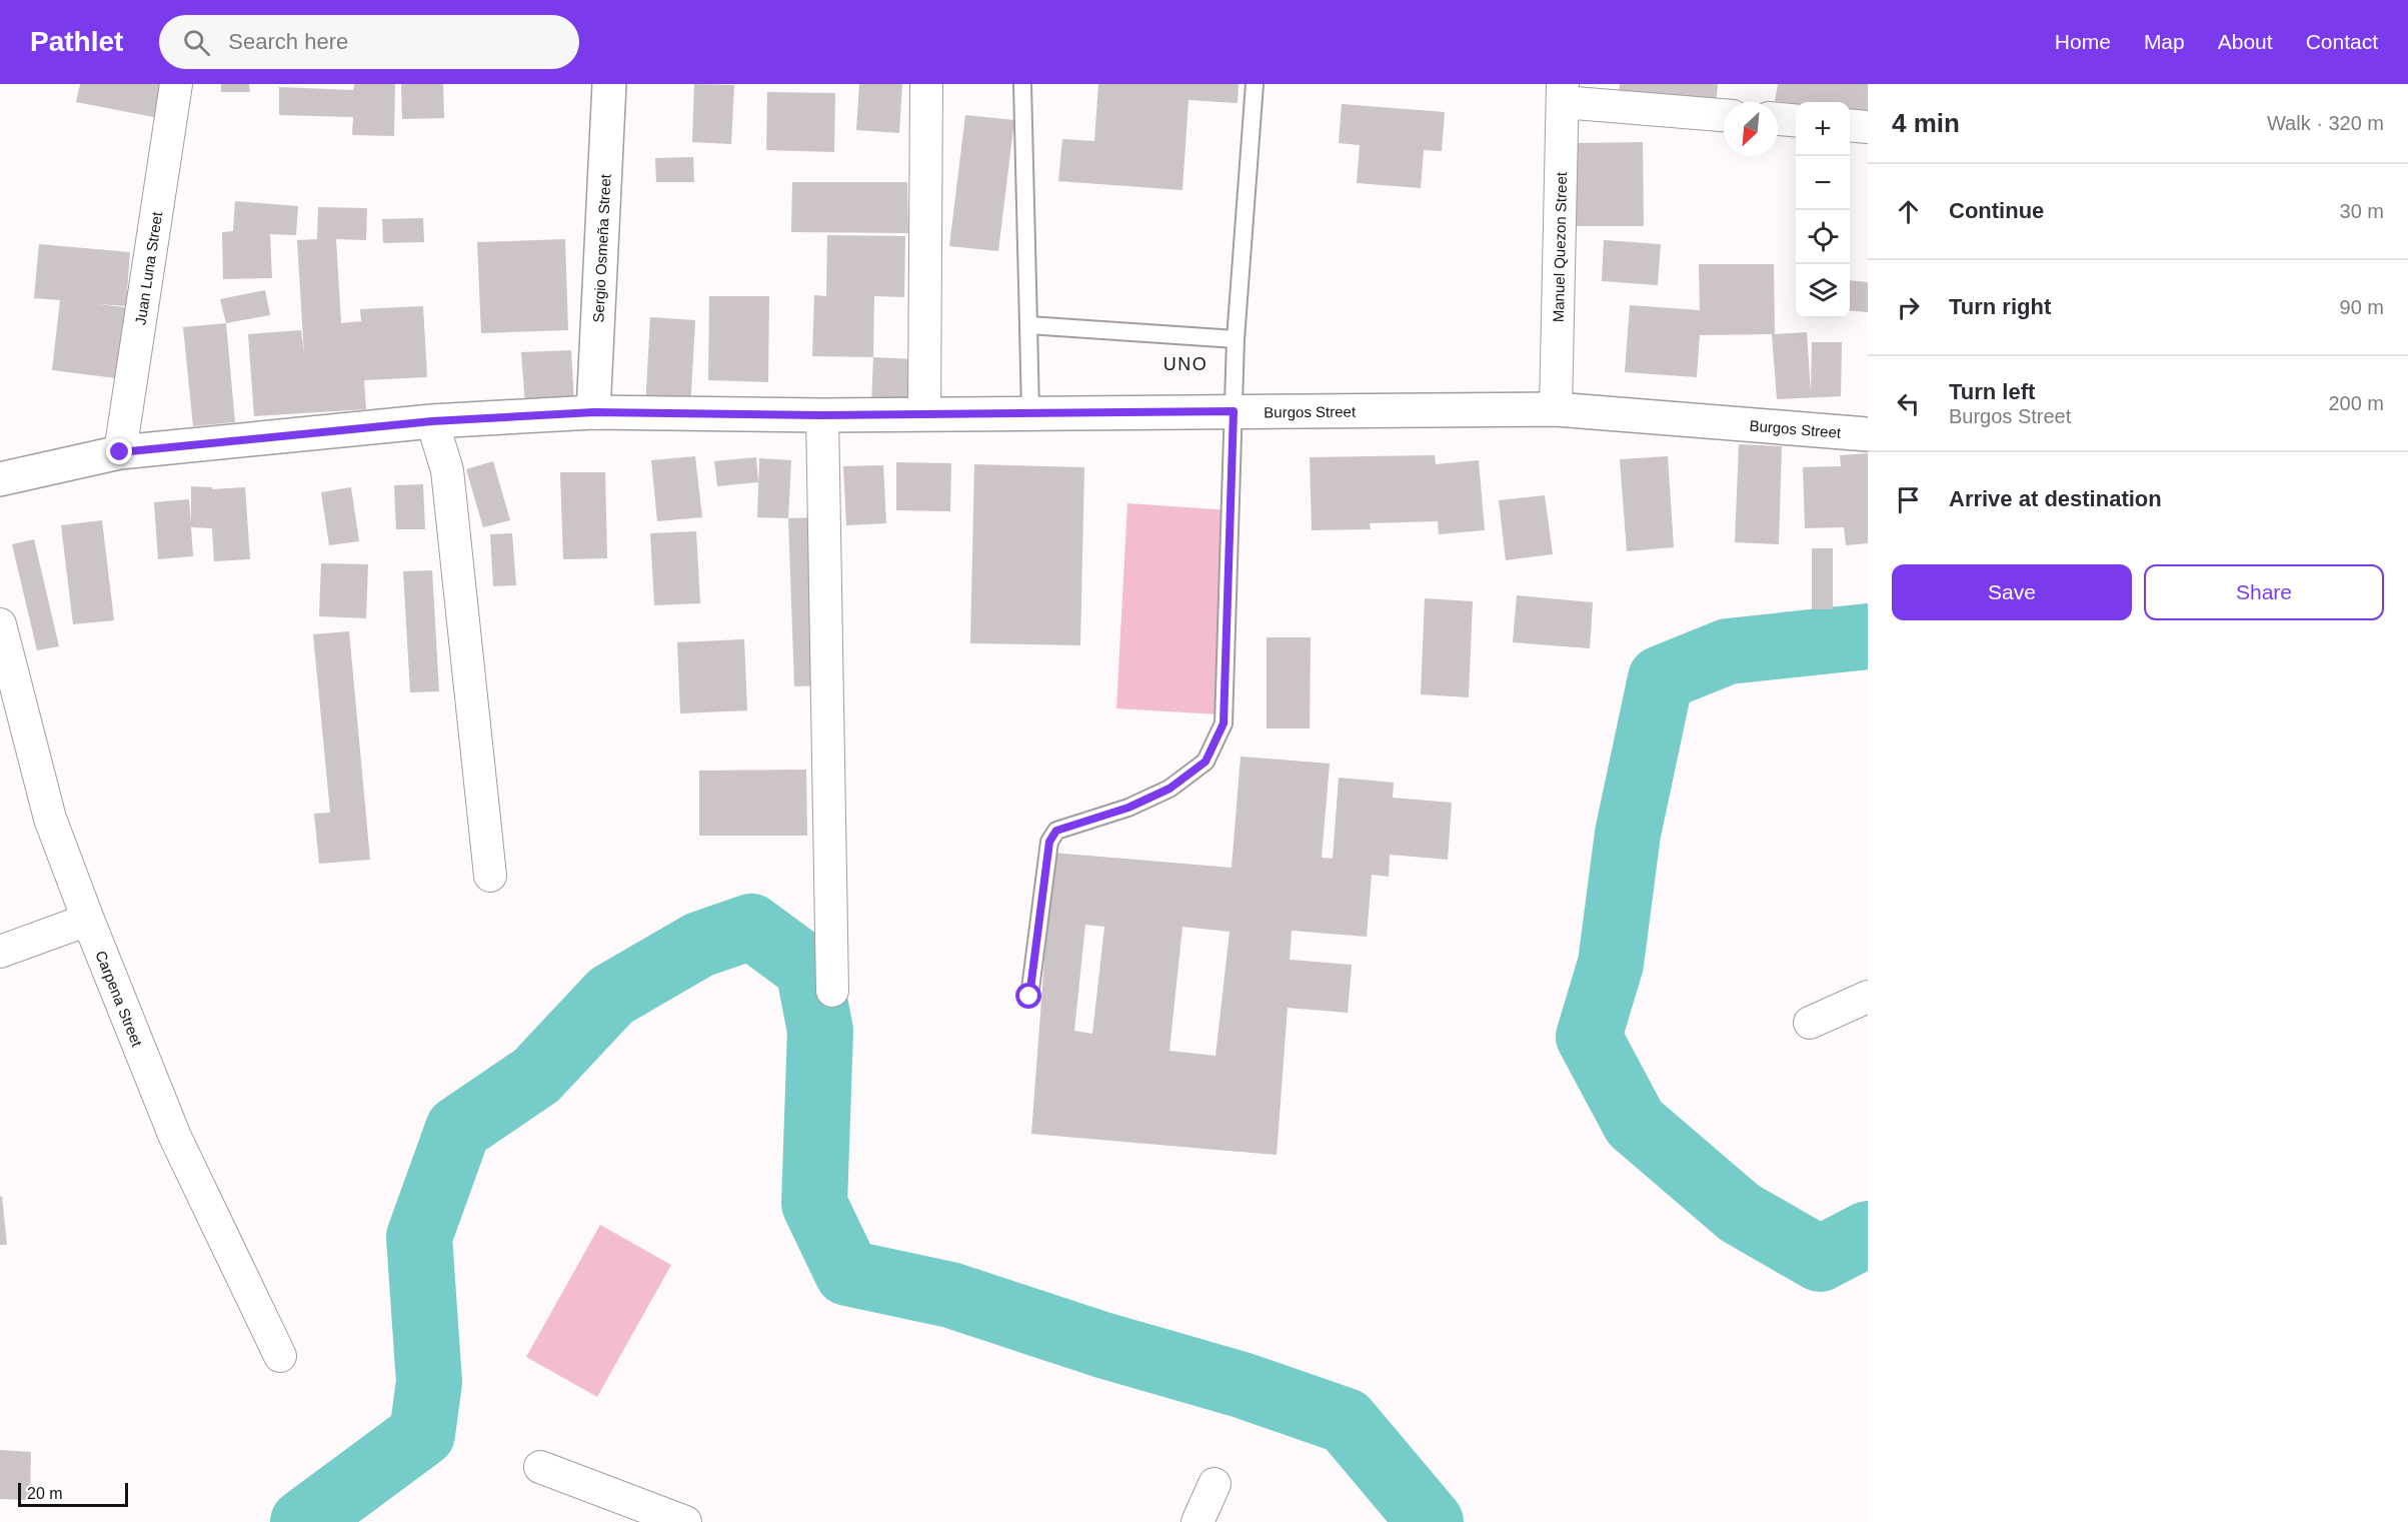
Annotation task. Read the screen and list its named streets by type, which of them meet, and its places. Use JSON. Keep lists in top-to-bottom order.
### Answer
{
  "streets": {
    "street": [
      "Manuel Quezon Street",
      "Sergio Osmeña Street",
      "Juan Luna Street",
      "Burgos Street",
      "Carpena Street"
    ]
  },
  "crossings": [
    ["Manuel Quezon Street", "Burgos Street"],
    ["Sergio Osmeña Street", "Burgos Street"],
    ["Juan Luna Street", "Burgos Street"]
  ],
  "districts": ["UNO"],
  "scale_bar": "20 m",
  "north": "bottom left",
  "page": {
    "header": "Pathlet",
    "search": "Search here",
    "nav": [
      "Home",
      "Map",
      "About",
      "Contact"
    ],
    "heading": ["4 min", "Walk · 320 m"],
    "map_buttons": ["+", "−"],
    "list": [
      ["Continue", "30 m"],
      ["Turn right", "90 m"],
      ["Turn left", "Burgos Street", "200 m"],
      "Arrive at destination"
    ],
    "buttons": ["Save", "Share"],
    "scale": "20 m"
  }
}
